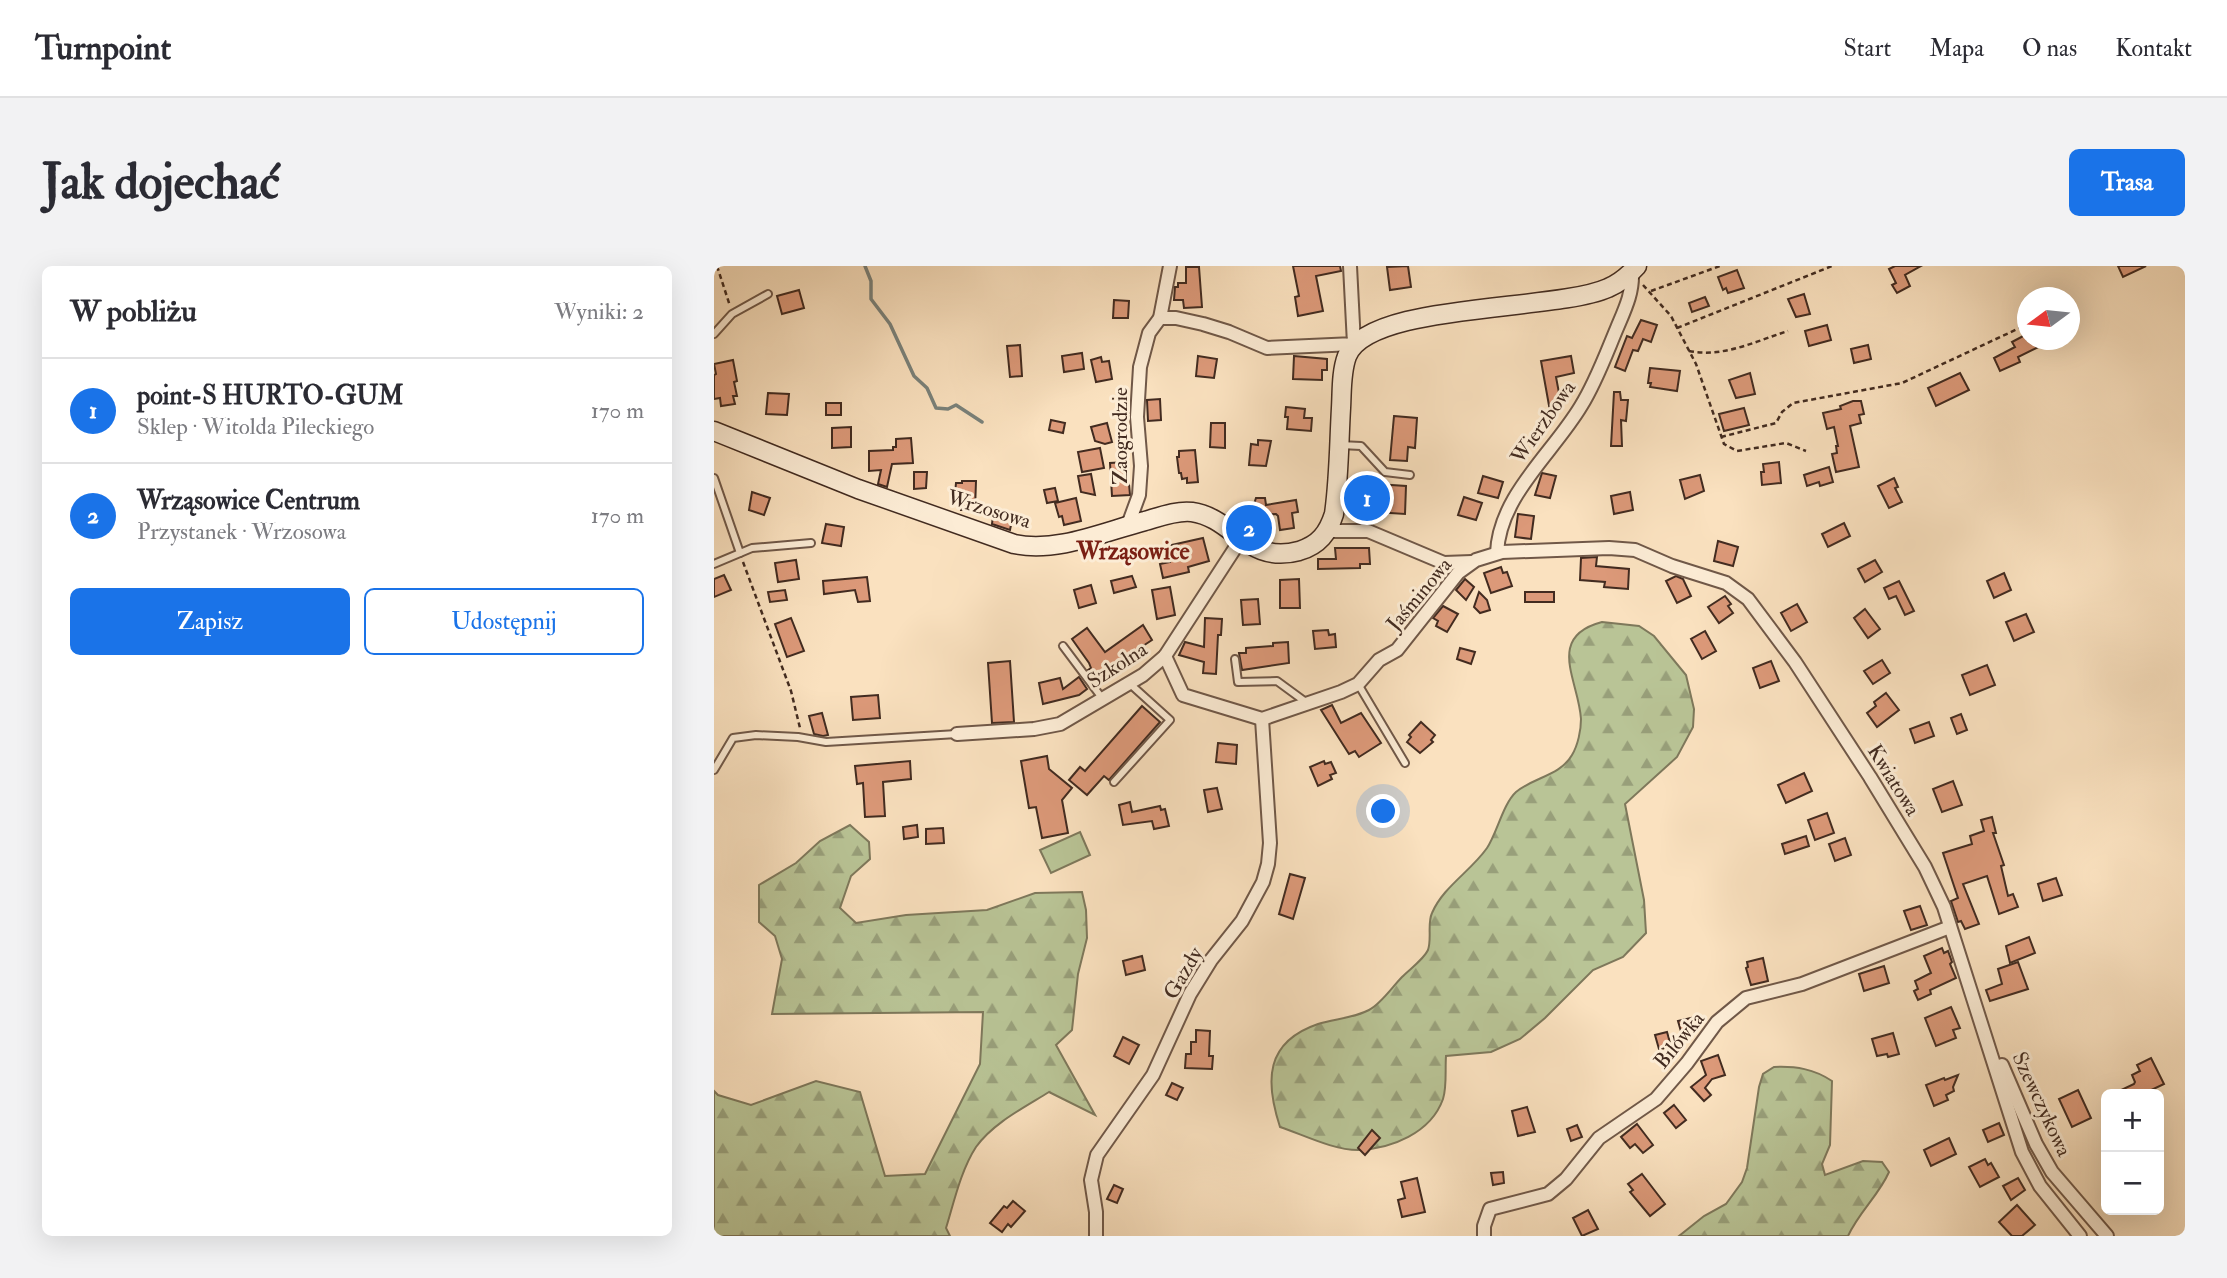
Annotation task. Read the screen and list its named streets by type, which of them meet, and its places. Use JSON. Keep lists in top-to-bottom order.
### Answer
{
  "streets": {
    "street": [
      "Wierzbowa",
      "Zaogrodzie",
      "Wrzosowa",
      "Jaśminowa",
      "Szkolna",
      "Kwiatowa",
      "Gazdy",
      "Bilówka",
      "Szewczykowa"
    ]
  },
  "crossings": [
    ["Wierzbowa", "Jaśminowa"],
    ["Wierzbowa", "Kwiatowa"],
    ["Zaogrodzie", "Wrzosowa"],
    ["Wrzosowa", "Szkolna"],
    ["Jaśminowa", "Kwiatowa"],
    ["Jaśminowa", "Gazdy"],
    ["Kwiatowa", "Bilówka"],
    ["Kwiatowa", "Szewczykowa"]
  ],
  "districts": ["Wrząsowice"],
  "north": "left",
  "page": {
    "header": "Turnpoint",
    "nav": [
      "Start",
      "Mapa",
      "O nas",
      "Kontakt"
    ],
    "buttons": [
      "Trasa",
      ["Zapisz", "Udostępnij"]
    ],
    "title": "Jak dojechać",
    "heading": ["W pobliżu", "Wyniki: 2"],
    "list": [
      {
        "mark": "1",
        "name": "point-S HURTO-GUM",
        "note": "Sklep · Witolda Pileckiego",
        "value": "170 m"
      },
      {
        "mark": "2",
        "name": "Wrząsowice Centrum",
        "note": "Przystanek · Wrzosowa",
        "value": "170 m"
      }
    ],
    "pins": ["1", "2"],
    "map_buttons": ["+", "−"]
  }
}
